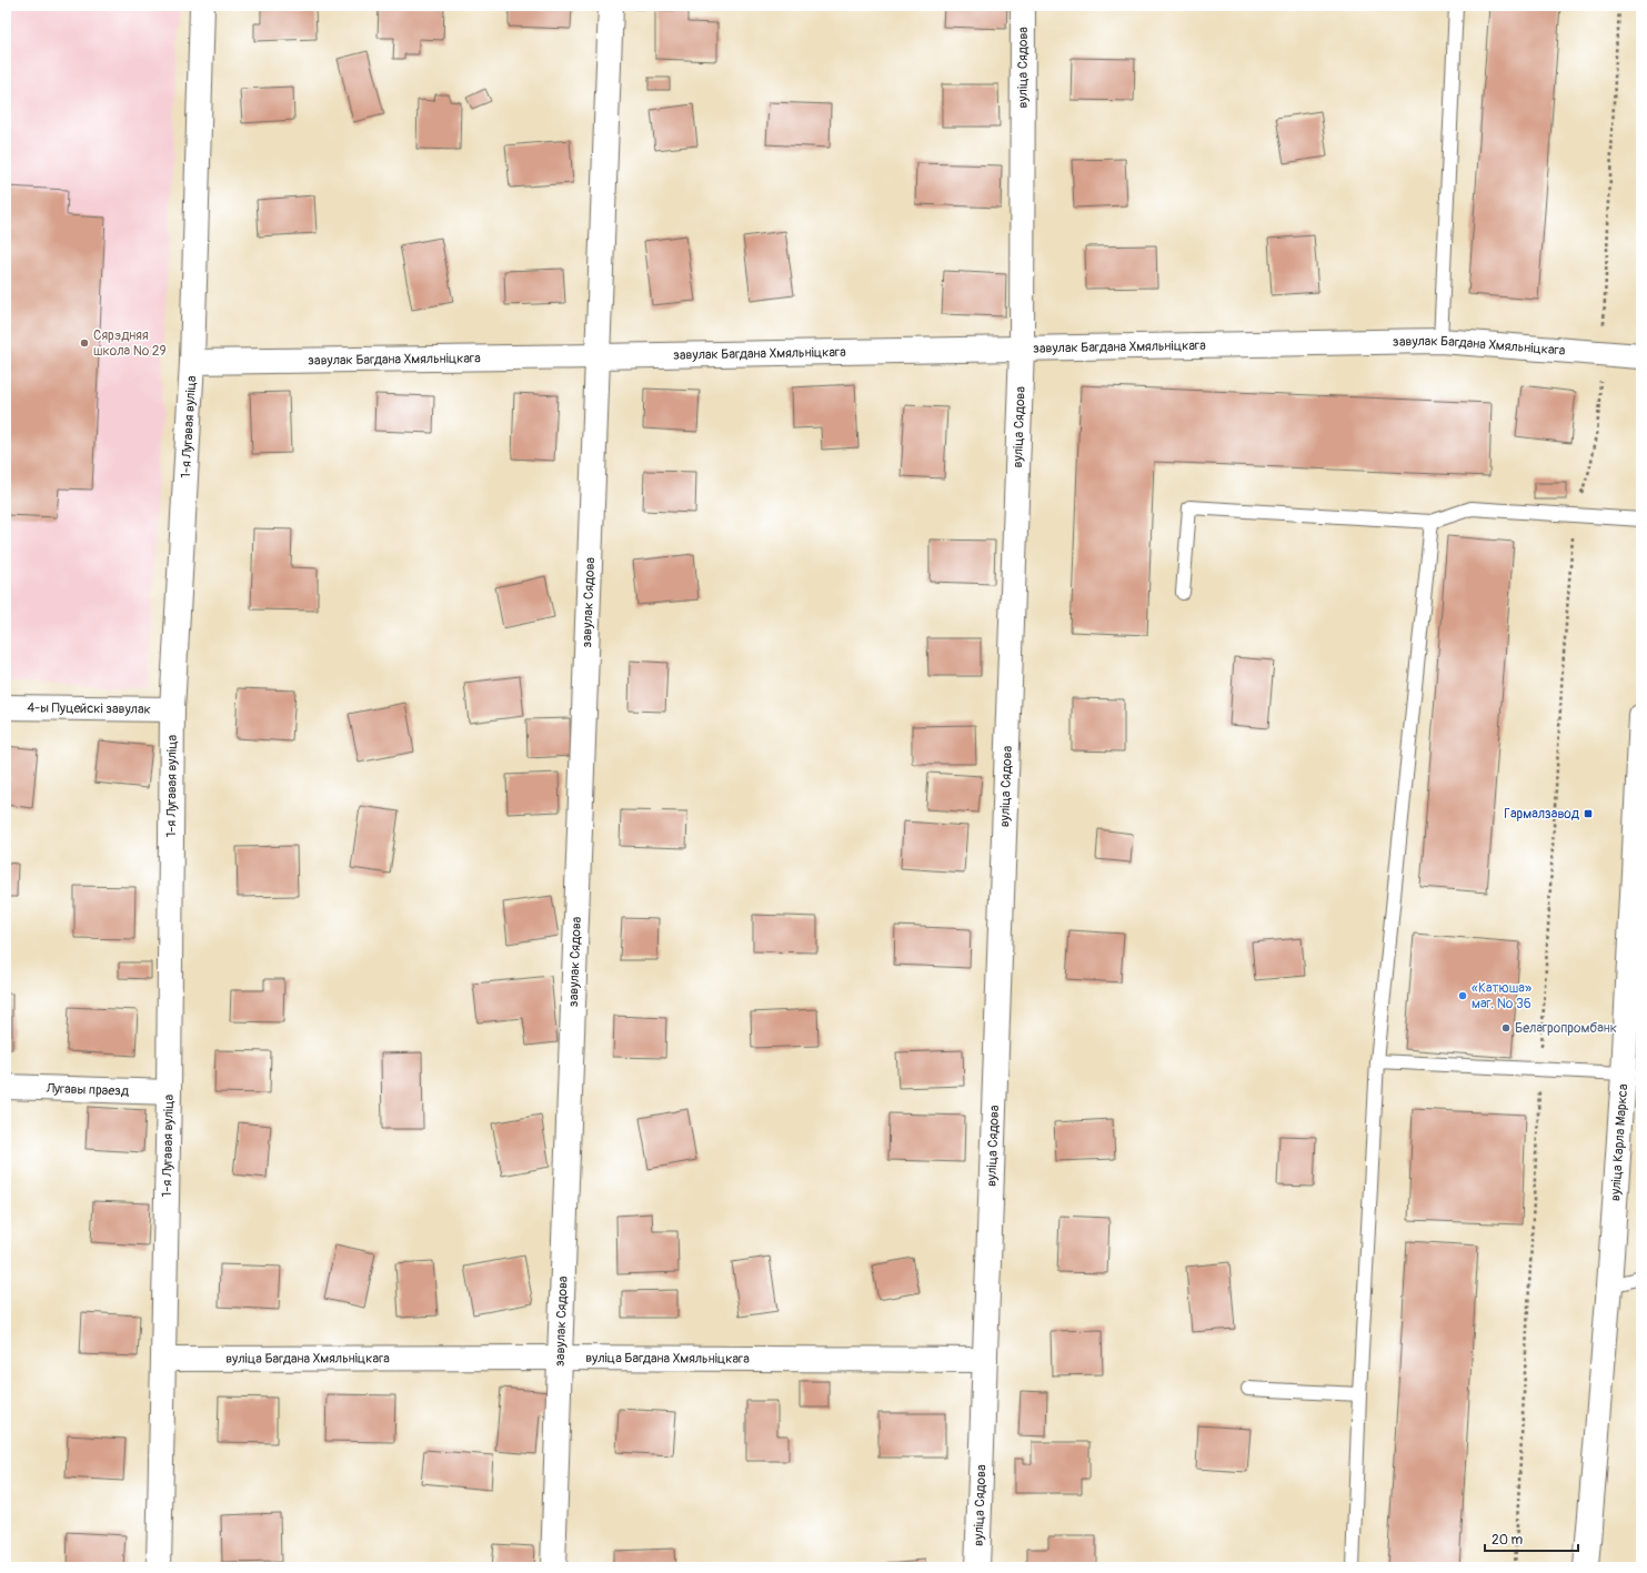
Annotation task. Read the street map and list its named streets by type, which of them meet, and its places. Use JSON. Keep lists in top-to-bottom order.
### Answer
{
  "streets": {
    "street": [
      "вуліца Сядова",
      "завулак Багдана Хмяльніцкага",
      "1-я Лугавая вуліца",
      "завулак Сядова",
      "4-ы Пуцейскі завулак",
      "Лугавы праезд",
      "вуліца Карла Маркса",
      "вуліца Багдана Хмяльніцкага"
    ]
  },
  "crossings": [
    ["вуліца Сядова", "завулак Багдана Хмяльніцкага"],
    ["вуліца Сядова", "вуліца Багдана Хмяльніцкага"],
    ["завулак Багдана Хмяльніцкага", "1-я Лугавая вуліца"],
    ["завулак Багдана Хмяльніцкага", "завулак Сядова"],
    ["1-я Лугавая вуліца", "4-ы Пуцейскі завулак"],
    ["1-я Лугавая вуліца", "Лугавы праезд"],
    ["1-я Лугавая вуліца", "вуліца Багдана Хмяльніцкага"],
    ["завулак Сядова", "вуліца Багдана Хмяльніцкага"]
  ],
  "places": {
    "other": ["Сярэдняя школа № 29", "«Катюша» маг. № 36", "Белагропромбанк"],
    "transit": ["Гармалзавод"]
  },
  "scale_bar": "20 m"
}
